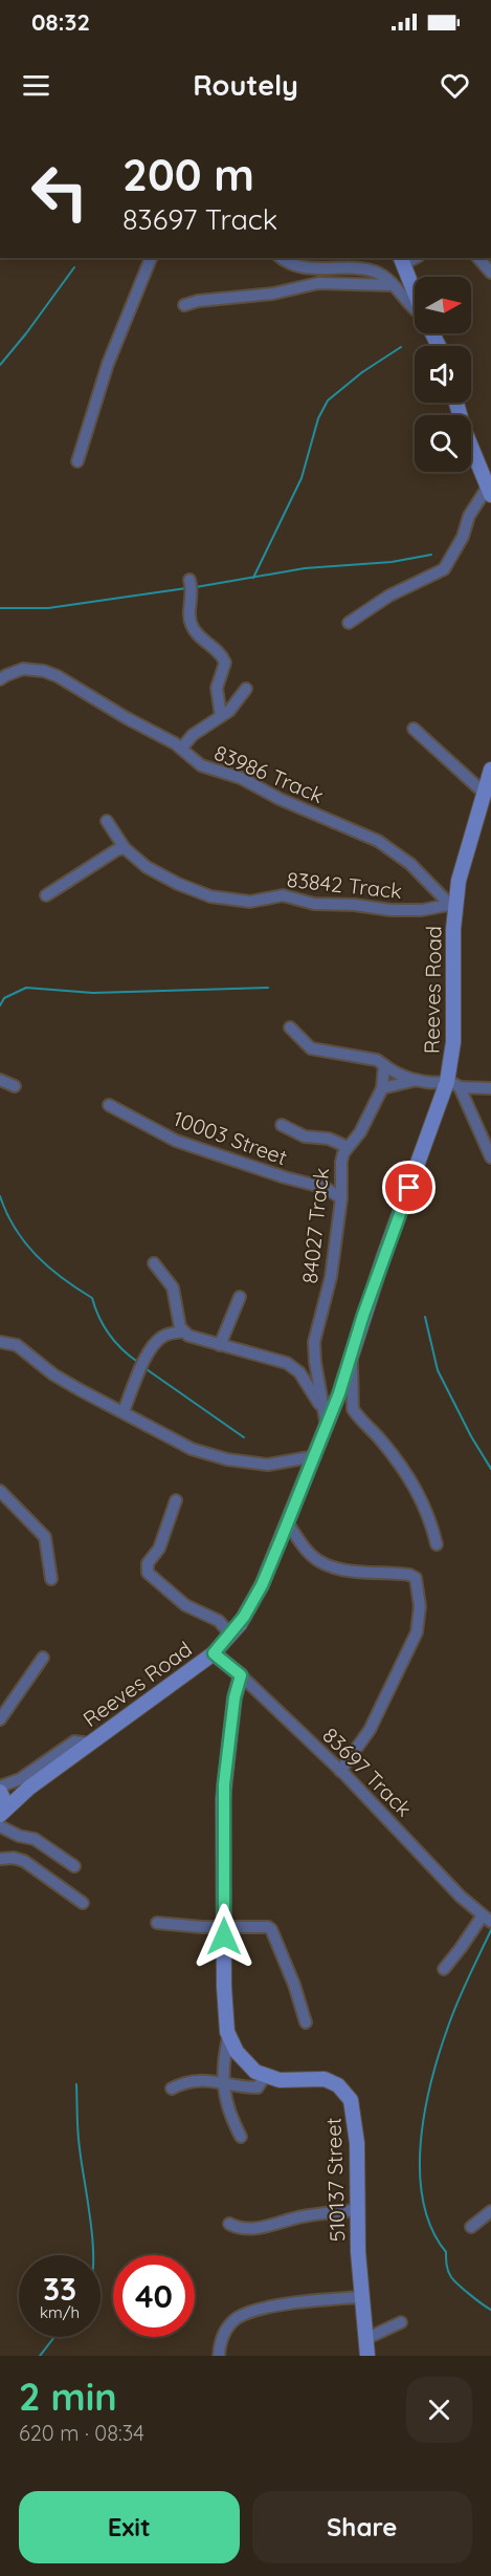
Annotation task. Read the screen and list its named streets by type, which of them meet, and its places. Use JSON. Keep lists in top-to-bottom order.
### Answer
{
  "streets": {
    "street": [
      "83986 Track",
      "83842 Track",
      "Reeves Road",
      "10003 Street",
      "84027 Track",
      "83697 Track",
      "510137 Street"
    ]
  },
  "crossings": [
    ["83986 Track", "83842 Track"],
    ["83986 Track", "Reeves Road"],
    ["83842 Track", "Reeves Road"],
    ["Reeves Road", "84027 Track"],
    ["Reeves Road", "83697 Track"],
    ["10003 Street", "84027 Track"]
  ],
  "north": "right",
  "page": {
    "status": "08:32",
    "header": "Routely",
    "turn": ["200 m", "83697 Track"],
    "speed": "33 km/h",
    "limit": "40",
    "heading": ["2 min", "620 m · 08:34"],
    "buttons": ["Exit", "Share"]
  }
}
